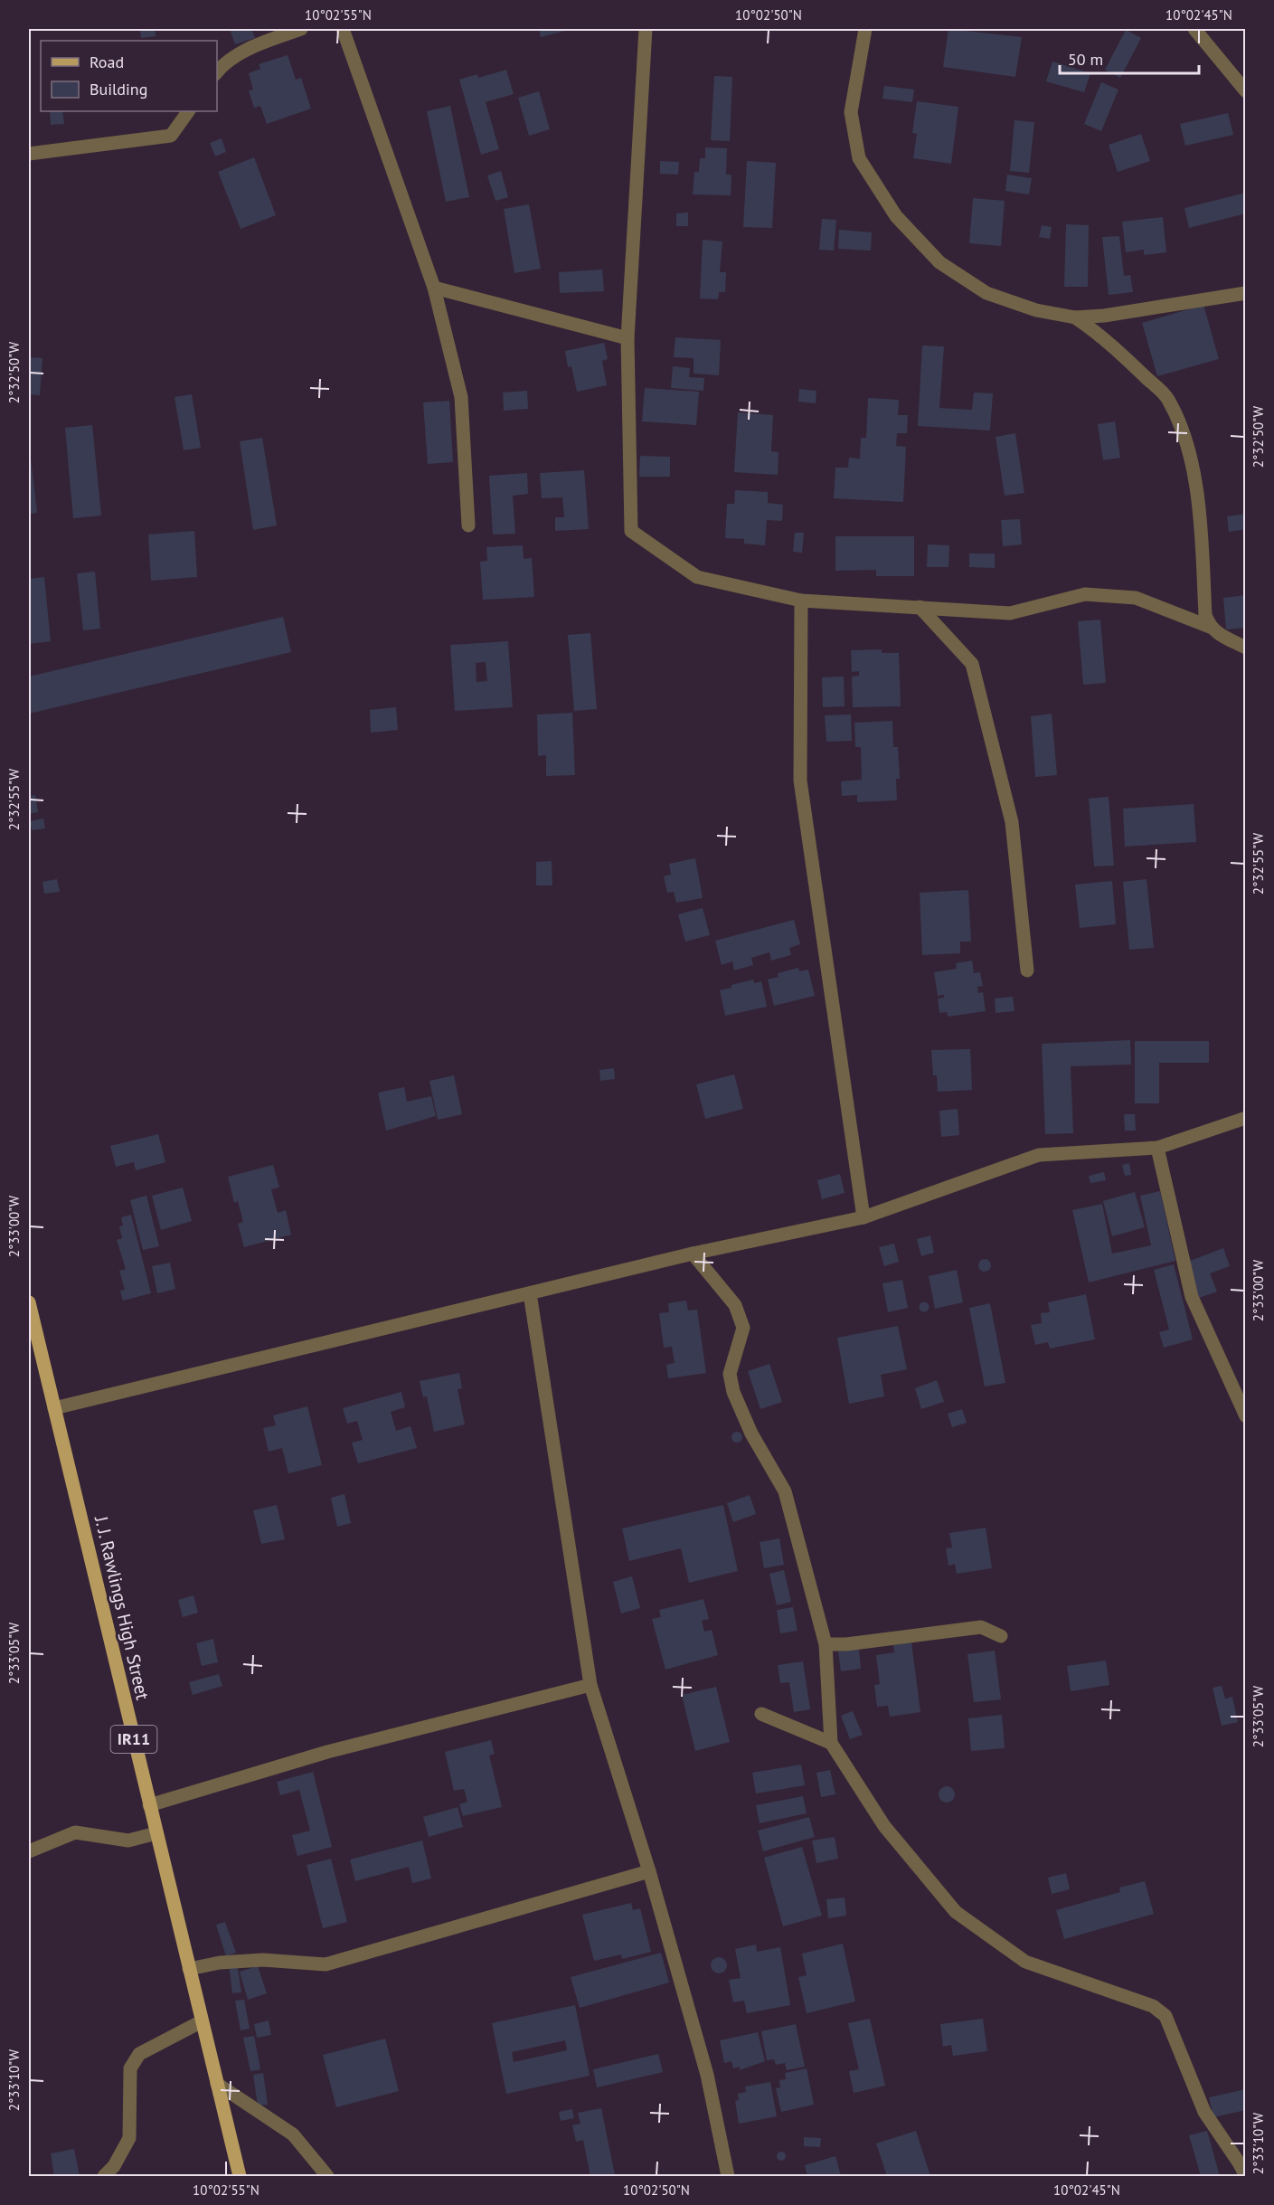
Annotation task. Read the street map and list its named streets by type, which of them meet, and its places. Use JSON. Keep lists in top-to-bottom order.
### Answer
{
  "streets": {
    "main road": ["J. J. Rawlings High Street", "IR11"]
  },
  "legend": ["Road", "Building"],
  "scale_bar": "50 m",
  "coordinates": [
    "10°02'55\"N",
    "10°02'50\"N",
    "10°02'45\"N",
    "2°32'50\"W",
    "2°32'55\"W",
    "2°33'00\"W",
    "2°33'05\"W",
    "2°33'10\"W"
  ]
}
